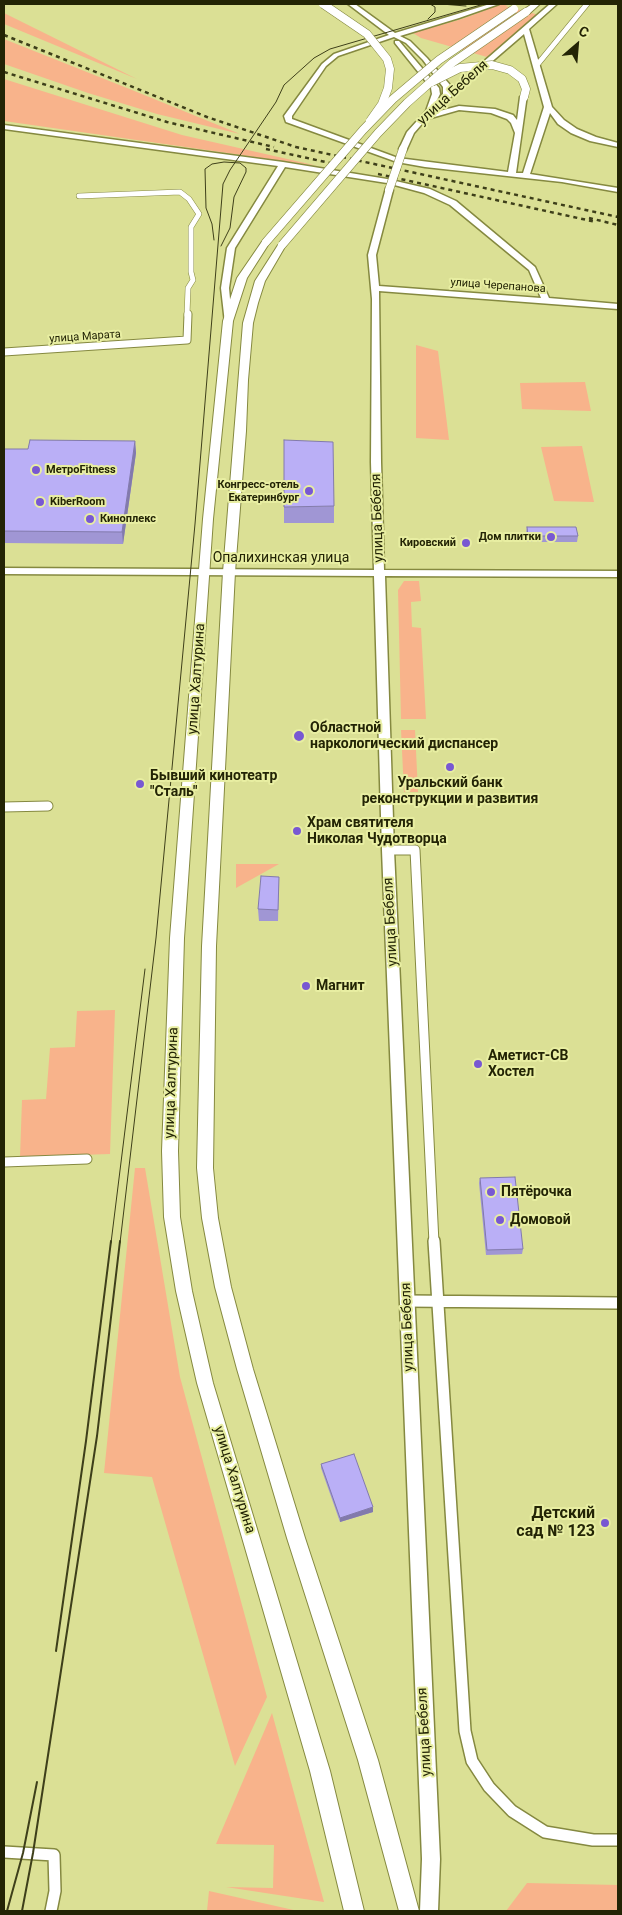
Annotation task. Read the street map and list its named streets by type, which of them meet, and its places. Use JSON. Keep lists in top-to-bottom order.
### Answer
{
  "streets": {
    "main road": [
      "улица Бебеля",
      "улица Черепанова",
      "Опалихинская улица",
      "улица Халтурина"
    ],
    "street": ["улица Марата"]
  },
  "crossings": [
    ["улица Бебеля", "улица Черепанова"],
    ["улица Бебеля", "Опалихинская улица"],
    ["Опалихинская улица", "улица Халтурина"]
  ],
  "places": [
    "МетроFitness",
    "Конгресс-отель Екатеринбург",
    "KiberRoom",
    "Киноплекс",
    "Дом плитки",
    "Кировский",
    "Областной наркологический диспансер",
    "Уральский банк реконструкции и развития",
    "Бывший кинотеатр \"Сталь\"",
    "Храм святителя Николая Чудотворца",
    "Магнит",
    "Аметист-СВ Хостел",
    "Пятёрочка",
    "Домовой",
    "Детский сад № 123"
  ],
  "north": "top right"
}
